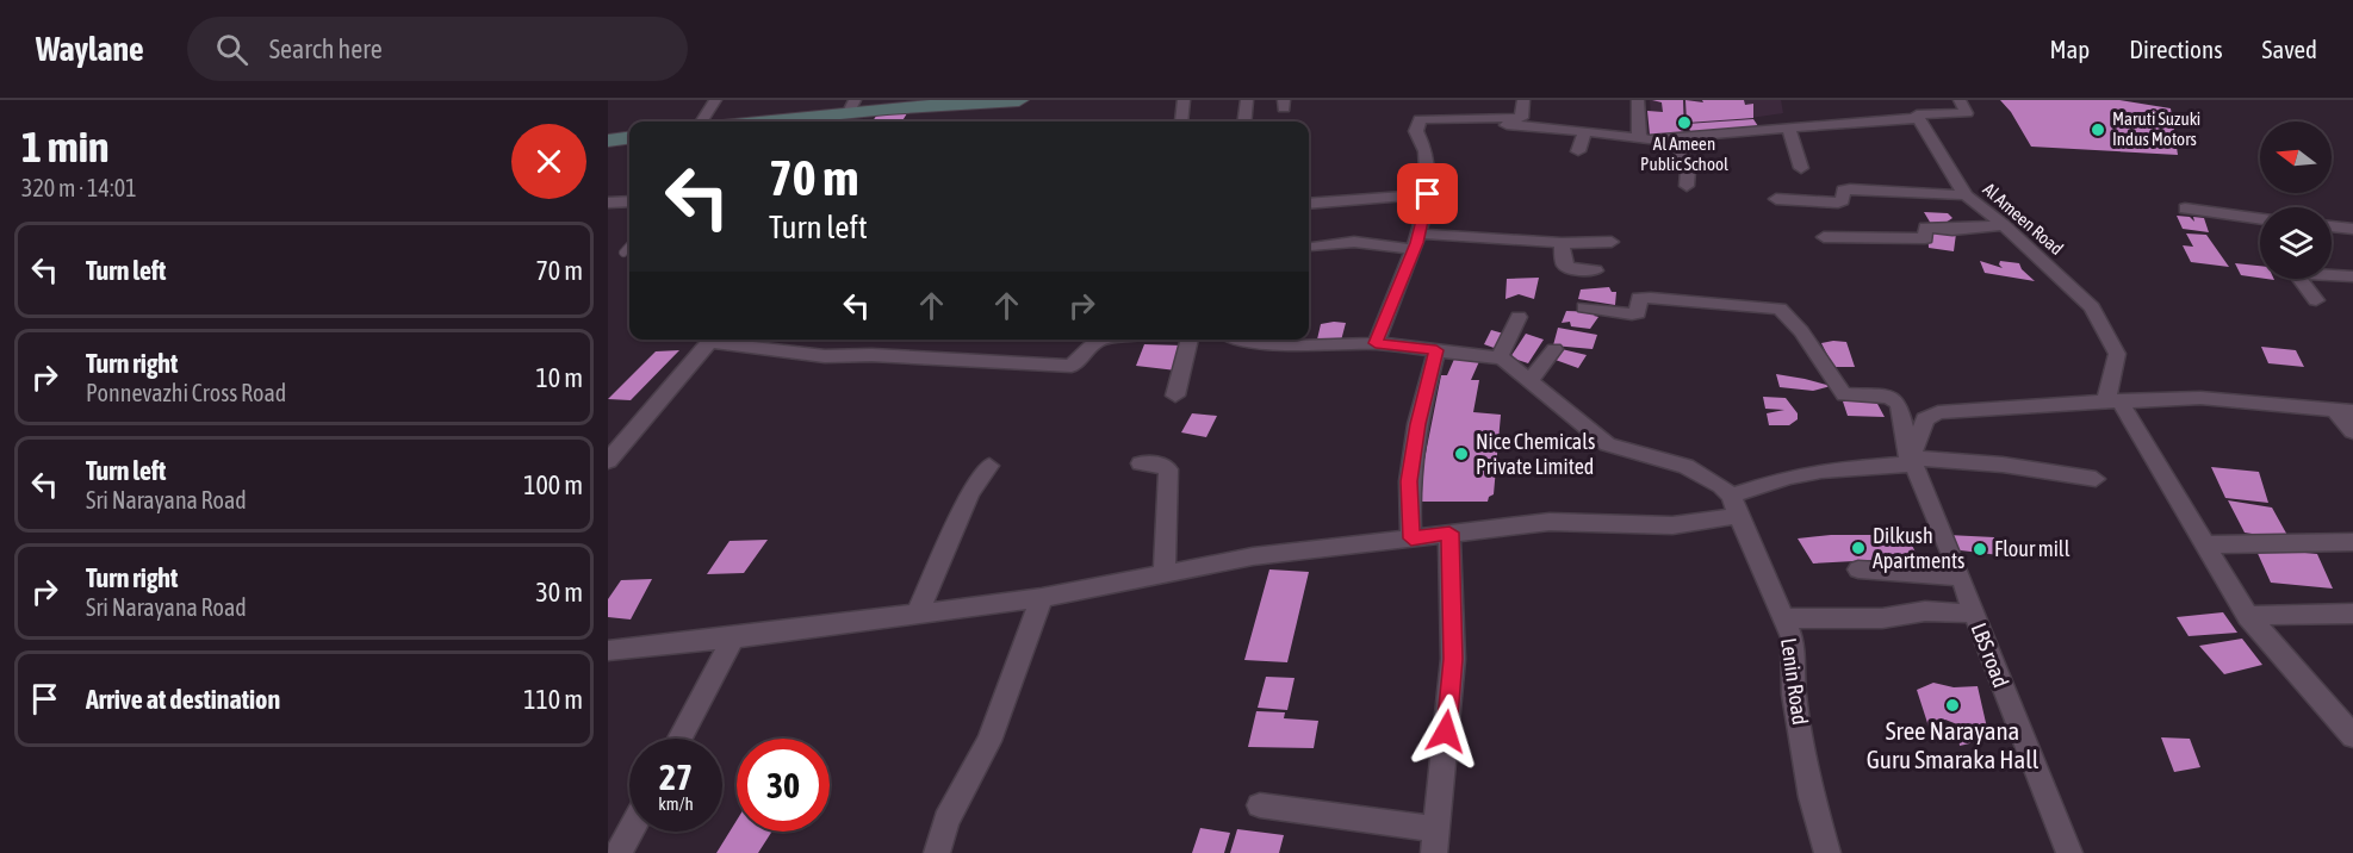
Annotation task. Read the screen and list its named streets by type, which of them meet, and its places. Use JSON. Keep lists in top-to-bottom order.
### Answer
{
  "streets": {
    "street": ["Al Ameen Road", "LBS road", "Lenin Road"]
  },
  "places": [
    "Al Ameen Public School",
    "Maruti Suzuki Indus Motors",
    "Nice Chemicals Private Limited",
    "Dilkush Apartments",
    "Flour mill",
    "Sree Narayana Guru Smaraka Hall"
  ],
  "north": "left",
  "page": {
    "header": "Waylane",
    "search": "Search here",
    "nav": ["Map", "Directions", "Saved"],
    "heading": ["1 min", "320 m · 14:01"],
    "turn": ["70 m", "Turn left"],
    "list": [
      {
        "name": "Turn left",
        "value": "70 m"
      },
      {
        "name": "Turn right",
        "note": "Ponnevazhi Cross Road",
        "value": "10 m"
      },
      {
        "name": "Turn left",
        "note": "Sri Narayana Road",
        "value": "100 m"
      },
      {
        "name": "Turn right",
        "note": "Sri Narayana Road",
        "value": "30 m"
      },
      {
        "name": "Arrive at destination",
        "value": "110 m"
      }
    ],
    "speed": "27 km/h",
    "limit": "30"
  }
}
